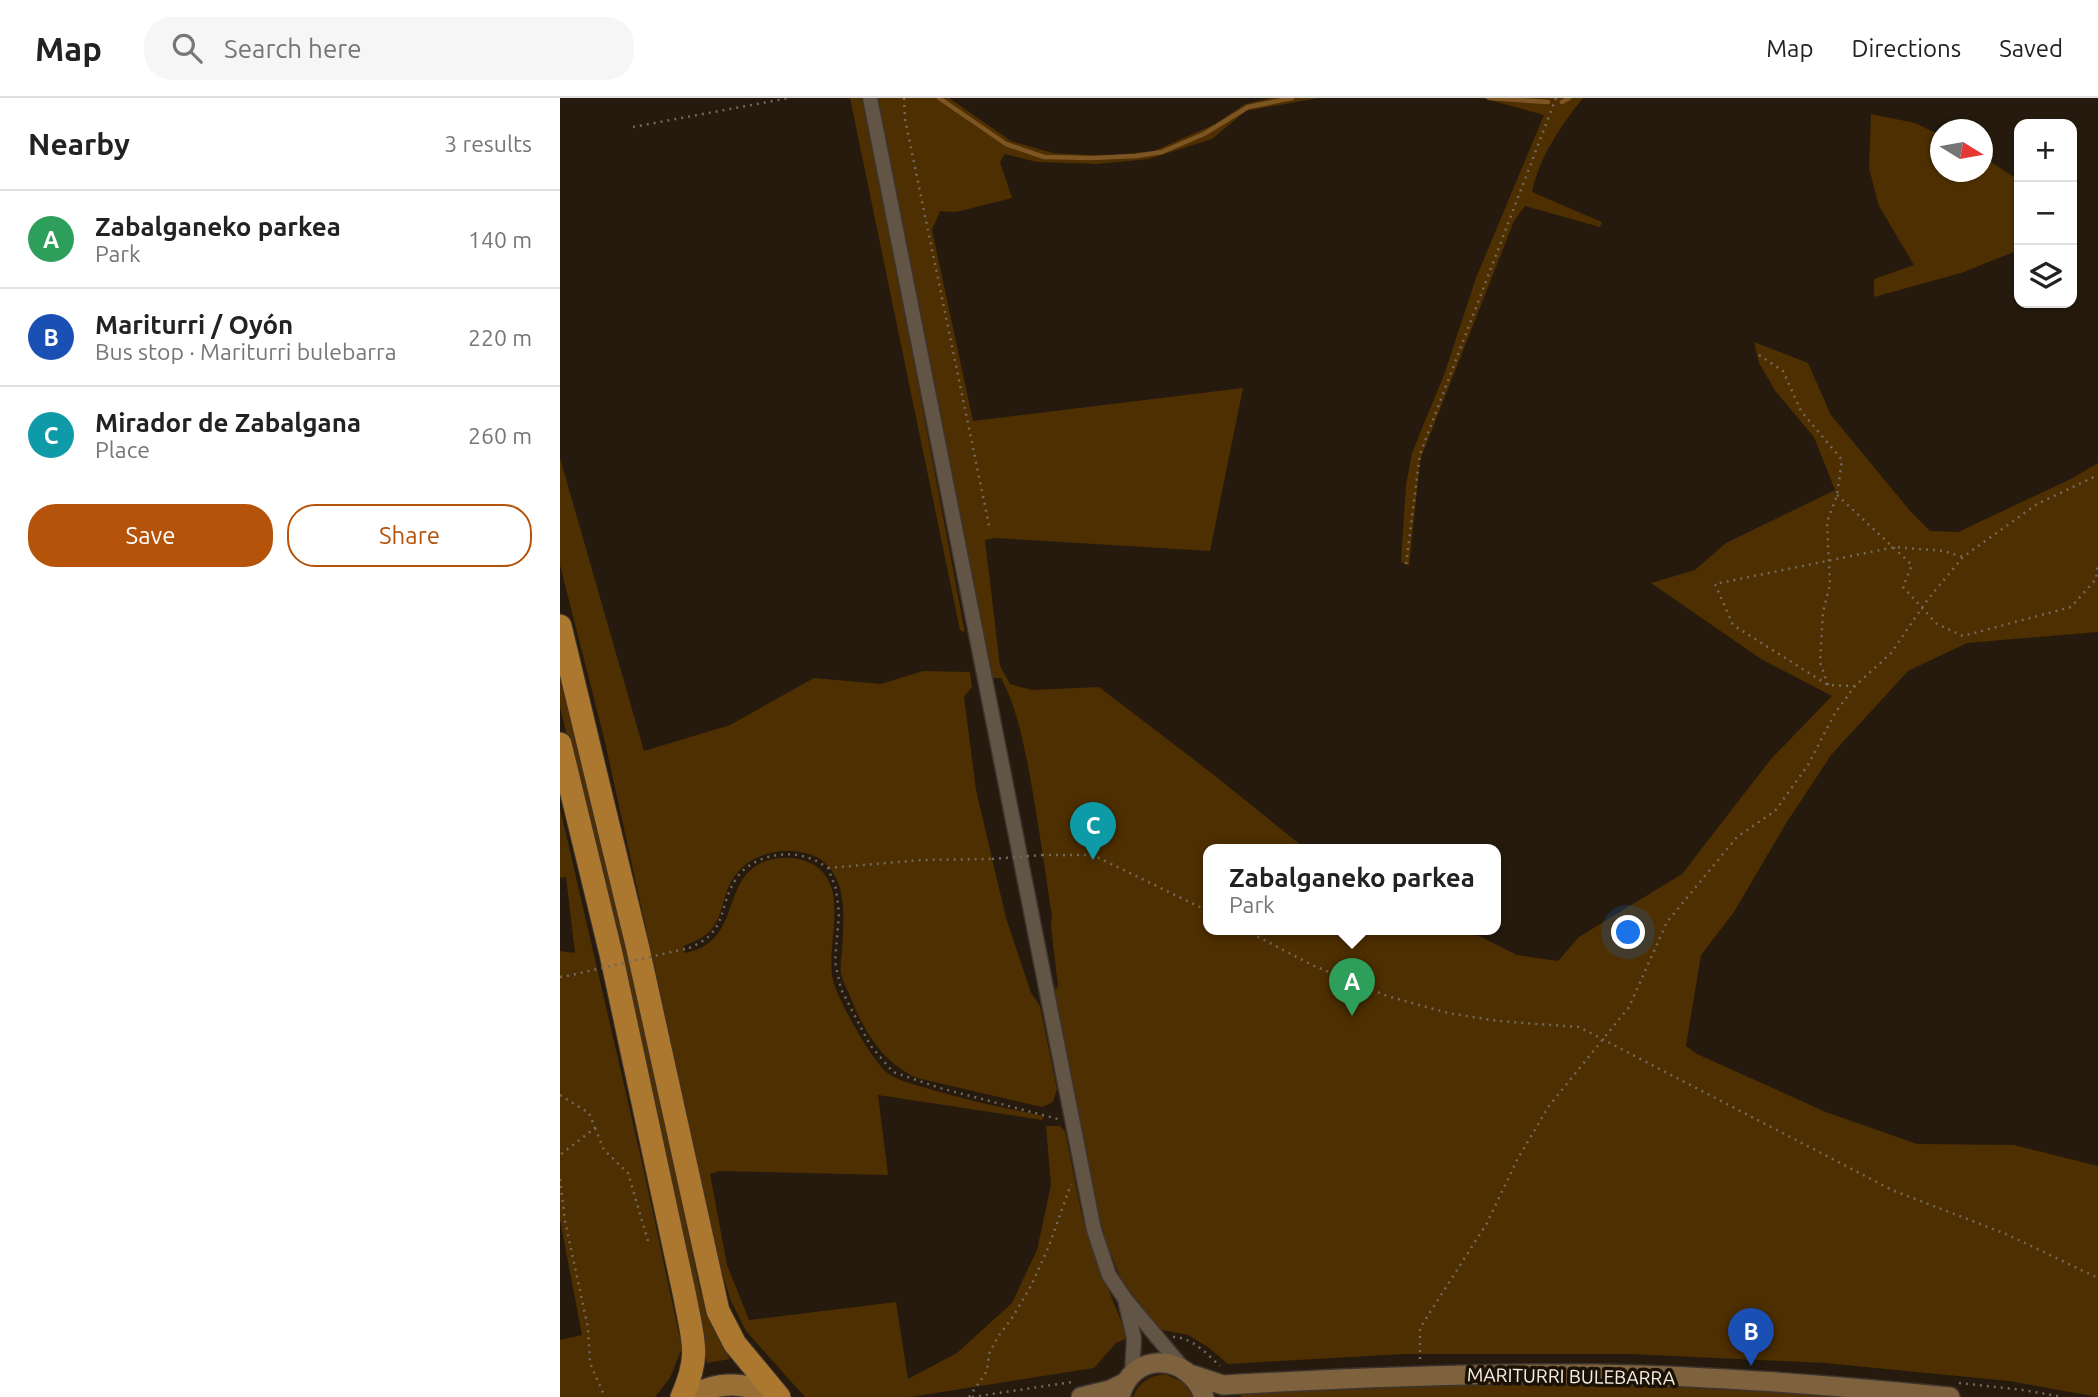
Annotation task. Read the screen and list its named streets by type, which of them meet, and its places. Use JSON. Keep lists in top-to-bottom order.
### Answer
{
  "streets": {
    "main road": ["MARITURRI BULEBARRA"]
  },
  "north": "right",
  "page": {
    "header": "Map",
    "search": "Search here",
    "nav": ["Map", "Directions", "Saved"],
    "heading": ["Nearby", "3 results"],
    "map_buttons": ["+", "−"],
    "list": [
      {
        "mark": "A",
        "name": "Zabalganeko parkea",
        "note": "Park",
        "value": "140 m"
      },
      {
        "mark": "B",
        "name": "Mariturri / Oyón",
        "note": "Bus stop · Mariturri bulebarra",
        "value": "220 m"
      },
      {
        "mark": "C",
        "name": "Mirador de Zabalgana",
        "note": "Place",
        "value": "260 m"
      }
    ],
    "buttons": ["Save", "Share"],
    "pins": ["C", "A", "B"],
    "popup": ["Zabalganeko parkea", "Park"]
  }
}
